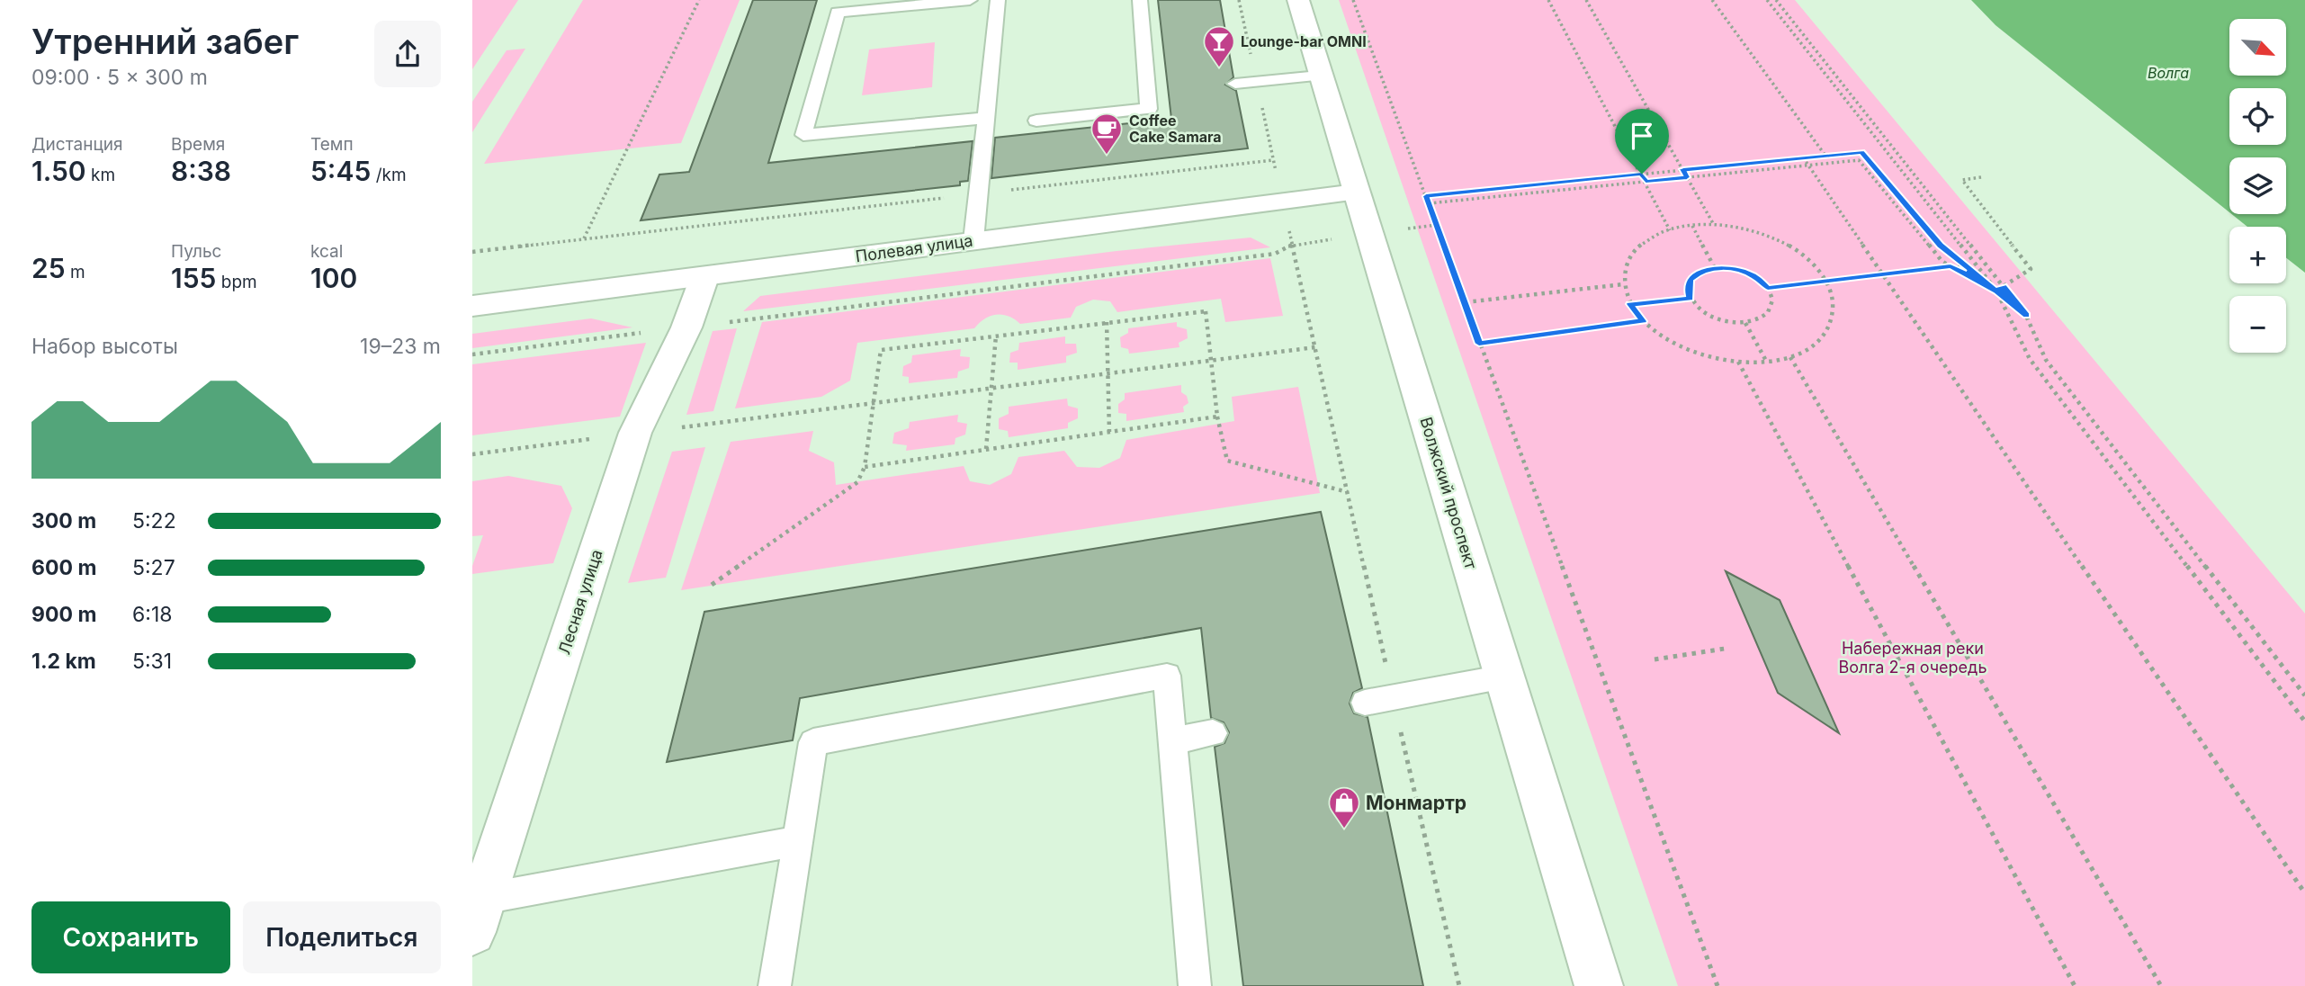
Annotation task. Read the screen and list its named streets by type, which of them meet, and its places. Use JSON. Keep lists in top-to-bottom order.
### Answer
{
  "streets": {
    "street": ["Полевая улица", "Волжский проспект", "Лесная улица"]
  },
  "crossings": [
    ["Полевая улица", "Волжский проспект"],
    ["Полевая улица", "Лесная улица"]
  ],
  "water": ["Волга"],
  "parks": ["Набережная реки Волга 2-я очередь"],
  "places": {
    "bar": ["Lounge-bar OMNI"],
    "cafe": ["Coffee Cake Samara"],
    "shop": ["Монмартр"]
  },
  "north": "bottom right",
  "page": {
    "heading": ["Утренний забег", "09:00 · 5 × 300 m"],
    "map_buttons": ["+", "−"],
    "stats": [
      ["Дистанция", "1.50 km"],
      ["Время", "8:38"],
      ["Темп", "5:45 /km"],
      ["25 m"],
      ["Пульс", "155 bpm"],
      ["kcal", "100"]
    ],
    "chart": ["Набор высоты", "19–23 m"],
    "list": [
      {
        "name": "300 m",
        "note": "5:22"
      },
      {
        "name": "600 m",
        "note": "5:27"
      },
      {
        "name": "900 m",
        "note": "6:18"
      },
      {
        "name": "1.2 km",
        "note": "5:31"
      }
    ],
    "buttons": ["Сохранить", "Поделиться"]
  }
}
